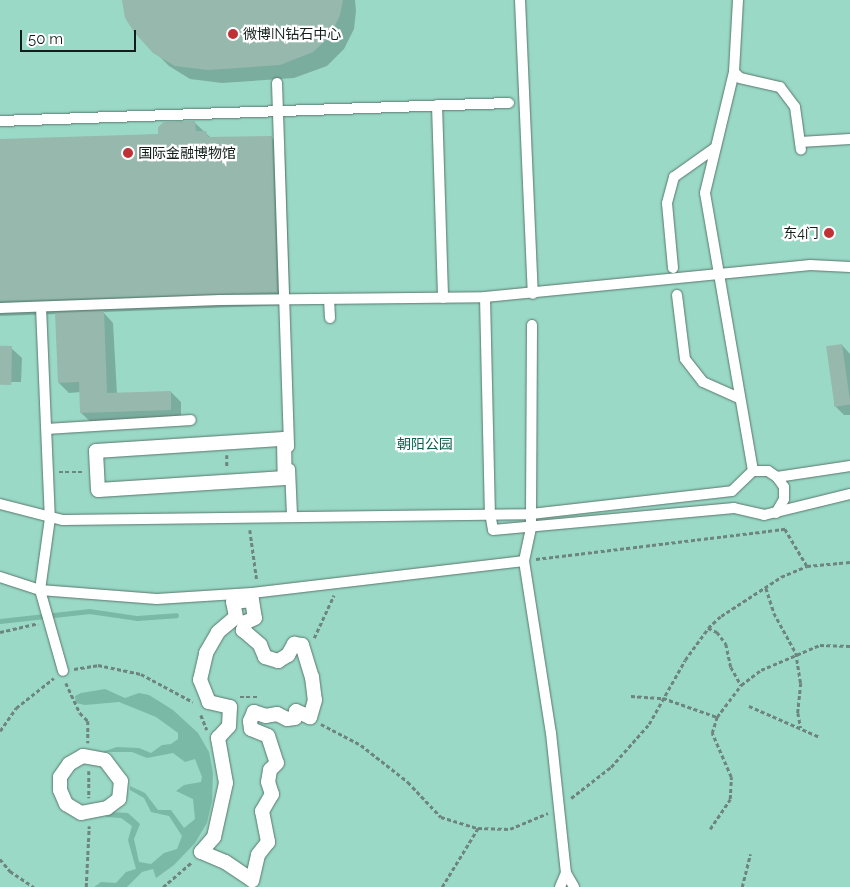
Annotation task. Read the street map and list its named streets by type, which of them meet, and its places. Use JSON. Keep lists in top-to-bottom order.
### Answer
{
  "parks": ["朝阳公园"],
  "places": ["微博IN钻石中心", "国际金融博物馆", "东4门"],
  "scale_bar": "50 m"
}
